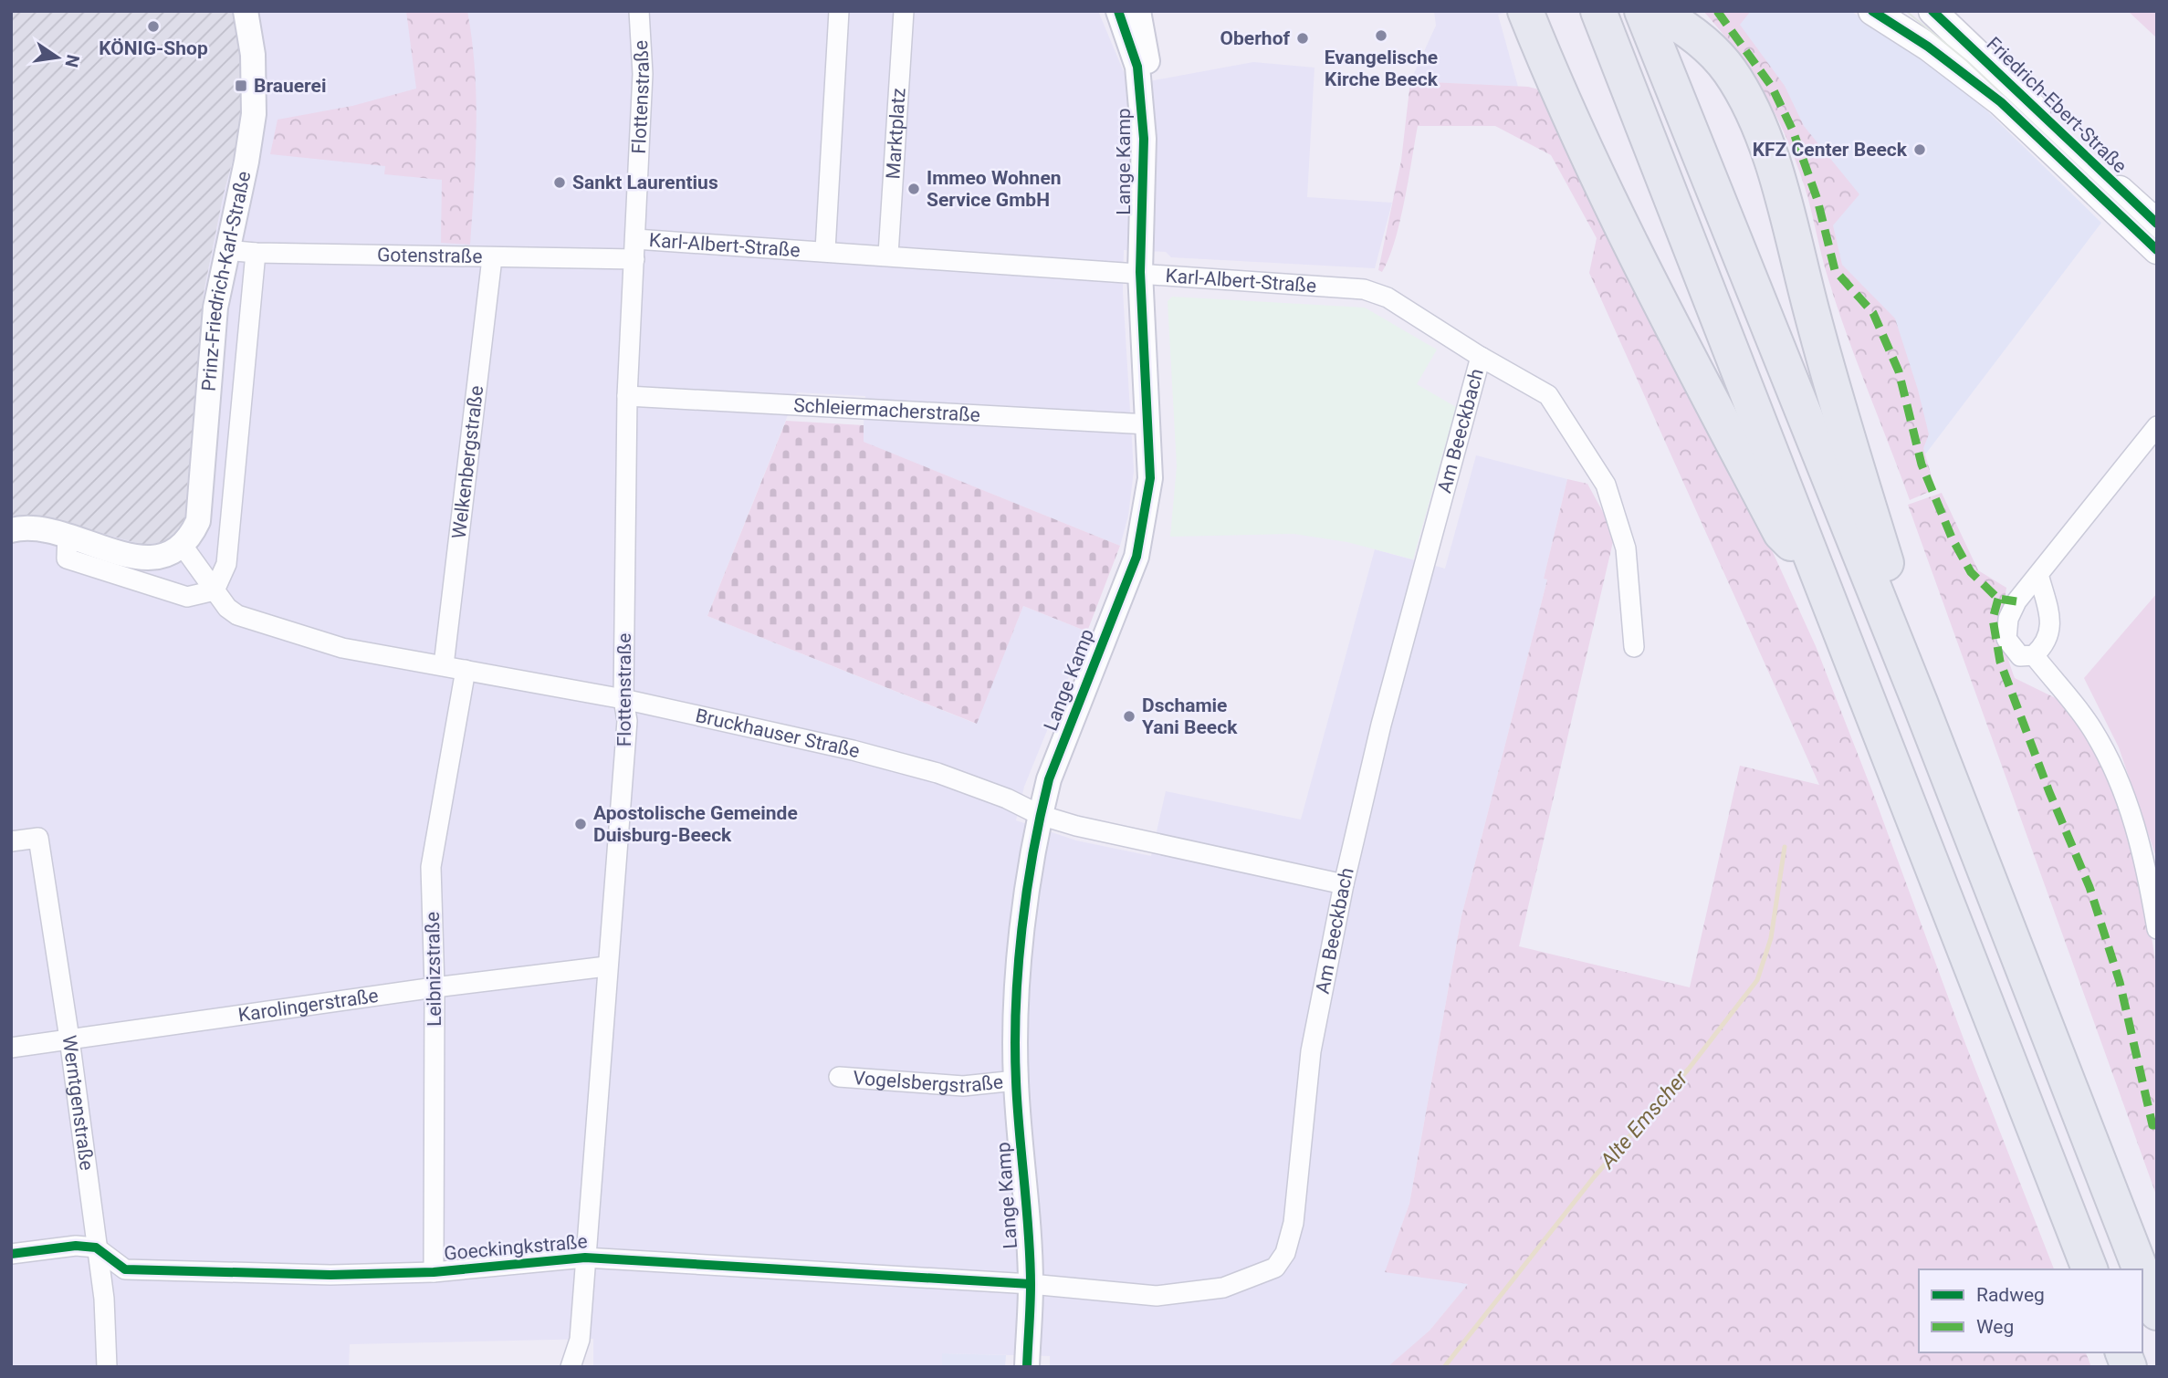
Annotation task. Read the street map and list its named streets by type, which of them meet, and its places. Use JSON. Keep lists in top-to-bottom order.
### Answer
{
  "streets": {
    "main road": ["Friedrich-Ebert-Straße"],
    "street": [
      "Flottenstraße",
      "Marktplatz",
      "Lange Kamp",
      "Karl-Albert-Straße",
      "Gotenstraße",
      "Prinz-Friedrich-Karl-Straße",
      "Schleiermacherstraße",
      "Am Beeckbach",
      "Welkenbergstraße",
      "Bruckhauser Straße",
      "Leibnizstraße",
      "Karolingerstraße",
      "Vogelsbergstraße",
      "Werntgenstraße",
      "Goeckingkstraße"
    ]
  },
  "crossings": [
    ["Flottenstraße", "Karl-Albert-Straße"],
    ["Flottenstraße", "Gotenstraße"],
    ["Flottenstraße", "Schleiermacherstraße"],
    ["Flottenstraße", "Bruckhauser Straße"],
    ["Flottenstraße", "Karolingerstraße"],
    ["Flottenstraße", "Goeckingkstraße"],
    ["Marktplatz", "Karl-Albert-Straße"],
    ["Lange Kamp", "Karl-Albert-Straße"],
    ["Lange Kamp", "Schleiermacherstraße"],
    ["Lange Kamp", "Am Beeckbach"],
    ["Lange Kamp", "Bruckhauser Straße"],
    ["Lange Kamp", "Vogelsbergstraße"],
    ["Lange Kamp", "Goeckingkstraße"],
    ["Karl-Albert-Straße", "Am Beeckbach"],
    ["Gotenstraße", "Prinz-Friedrich-Karl-Straße"],
    ["Gotenstraße", "Welkenbergstraße"],
    ["Prinz-Friedrich-Karl-Straße", "Bruckhauser Straße"],
    ["Am Beeckbach", "Bruckhauser Straße"],
    ["Am Beeckbach", "Goeckingkstraße"],
    ["Welkenbergstraße", "Bruckhauser Straße"],
    ["Bruckhauser Straße", "Leibnizstraße"],
    ["Leibnizstraße", "Karolingerstraße"],
    ["Leibnizstraße", "Goeckingkstraße"],
    ["Karolingerstraße", "Werntgenstraße"],
    ["Werntgenstraße", "Goeckingkstraße"]
  ],
  "water": ["Alte Emscher"],
  "places": {
    "other": [
      "KÖNIG-Shop",
      "Evangelische Kirche Beeck",
      "Oberhof",
      "KFZ Center Beeck",
      "Sankt Laurentius",
      "Immeo Wohnen Service GmbH",
      "Dschamie Yani Beeck",
      "Apostolische Gemeinde Duisburg-Beeck"
    ],
    "transit": ["Brauerei"]
  },
  "legend": ["Radweg", "Weg"],
  "north": "right"
}
